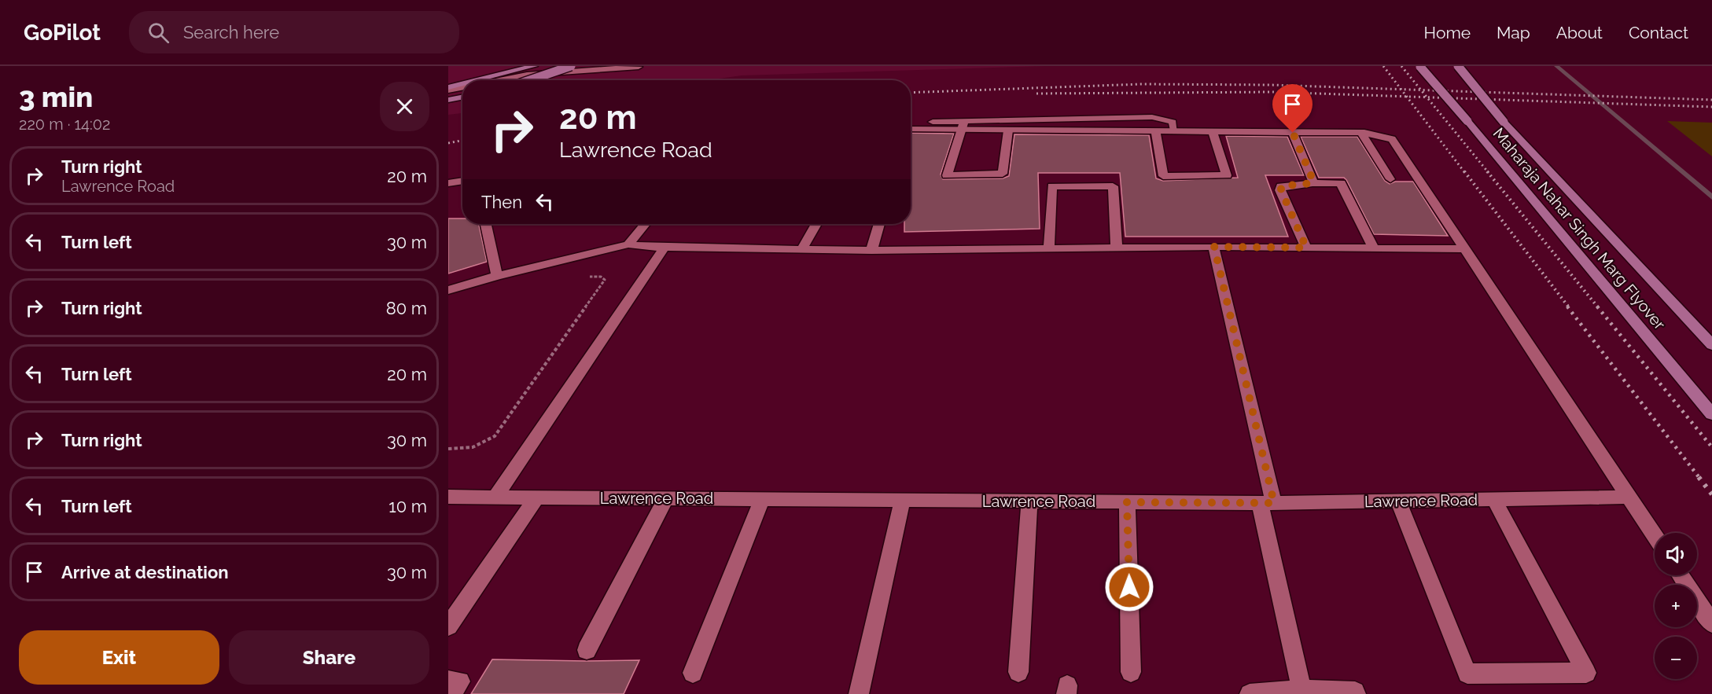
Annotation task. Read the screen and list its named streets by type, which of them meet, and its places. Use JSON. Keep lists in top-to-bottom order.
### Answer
{
  "streets": {
    "main road": ["Maharaja Nahar Singh Marg Flyover"],
    "street": ["Lawrence Road"]
  },
  "page": {
    "header": "GoPilot",
    "search": "Search here",
    "nav": [
      "Home",
      "Map",
      "About",
      "Contact"
    ],
    "heading": ["3 min", "220 m · 14:02"],
    "turn": ["20 m", "Lawrence Road"],
    "list": [
      {
        "name": "Turn right",
        "note": "Lawrence Road",
        "value": "20 m"
      },
      {
        "name": "Turn left",
        "value": "30 m"
      },
      {
        "name": "Turn right",
        "value": "80 m"
      },
      {
        "name": "Turn left",
        "value": "20 m"
      },
      {
        "name": "Turn right",
        "value": "30 m"
      },
      {
        "name": "Turn left",
        "value": "10 m"
      },
      {
        "name": "Arrive at destination",
        "value": "30 m"
      }
    ],
    "then": "Then",
    "map_buttons": ["+", "−"],
    "buttons": ["Exit", "Share"]
  }
}
